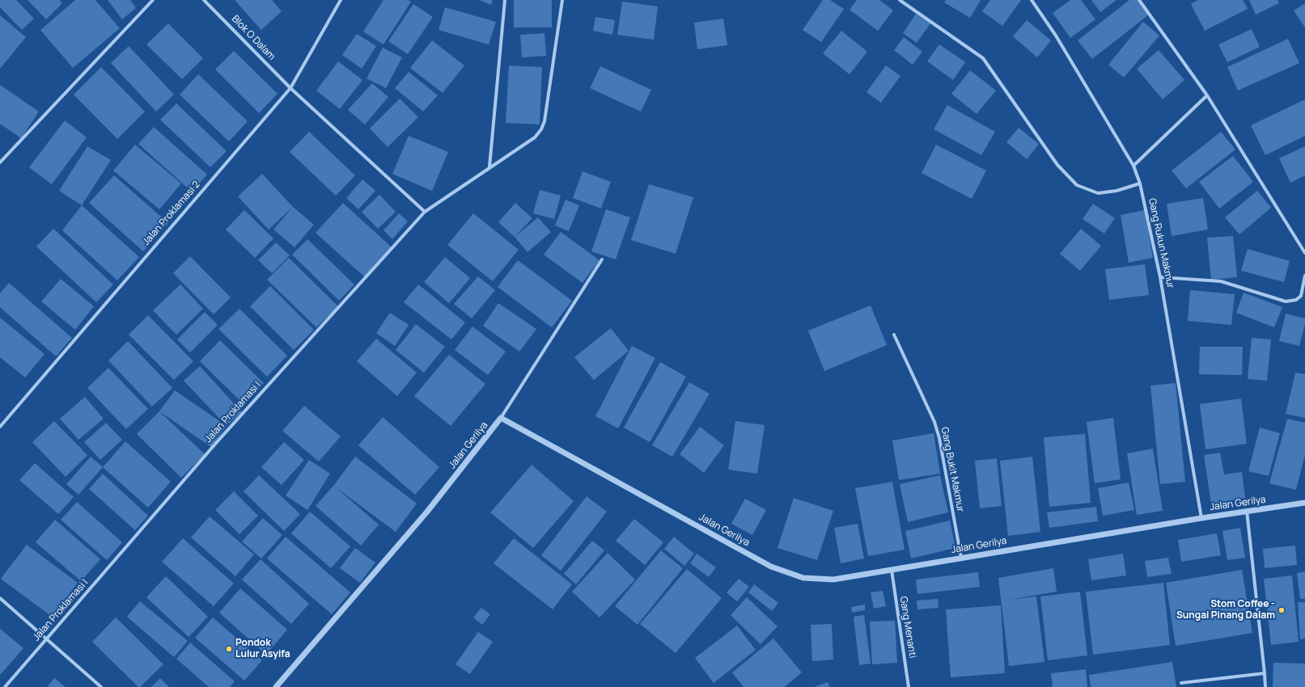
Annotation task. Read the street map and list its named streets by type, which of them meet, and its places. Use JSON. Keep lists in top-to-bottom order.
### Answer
{
  "streets": {
    "street": [
      "Blok O Dalam",
      "Jalan Proklamasi 2",
      "Gang Rukun Makmur",
      "Jalan Proklamasi I",
      "Jalan Gerilya",
      "Gang Bukit Makmur",
      "Gang Menanti"
    ]
  },
  "crossings": [
    ["Blok O Dalam", "Jalan Proklamasi 2"],
    ["Blok O Dalam", "Jalan Proklamasi I"],
    ["Gang Rukun Makmur", "Jalan Gerilya"],
    ["Jalan Gerilya", "Gang Bukit Makmur"],
    ["Jalan Gerilya", "Gang Menanti"]
  ],
  "places": ["Stom Coffee - Sungai Pinang Dalam", "Pondok Lulur Asyifa"]
}
